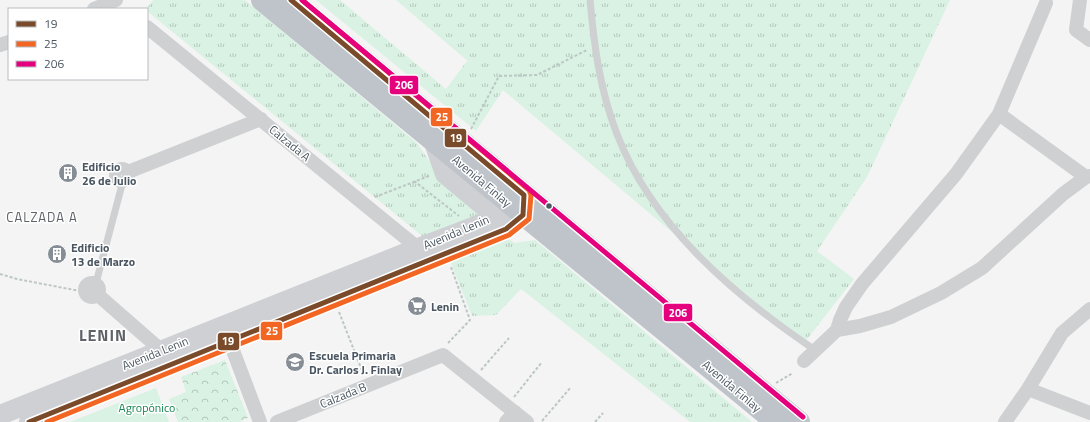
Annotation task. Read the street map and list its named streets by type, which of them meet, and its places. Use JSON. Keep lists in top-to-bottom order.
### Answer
{
  "streets": {
    "highway": ["Avenida Finlay"],
    "street": ["Calzada A", "Avenida Lenin", "Calzada B"]
  },
  "crossings": [
    ["Calzada A", "Avenida Lenin"],
    ["Avenida Finlay", "Avenida Lenin"]
  ],
  "districts": ["CALZADA A", "LENIN"],
  "parks": ["Agropónico"],
  "places": {
    "building": ["Edificio 26 de Julio", "Edificio 13 de Marzo"],
    "supermarket": ["Lenin"],
    "school or university": ["Escuela Primaria Dr. Carlos J. Finlay"]
  },
  "lines": ["transit line 19", "transit line 25", "transit line 206"],
  "legend": ["19", "25", "206"]
}
